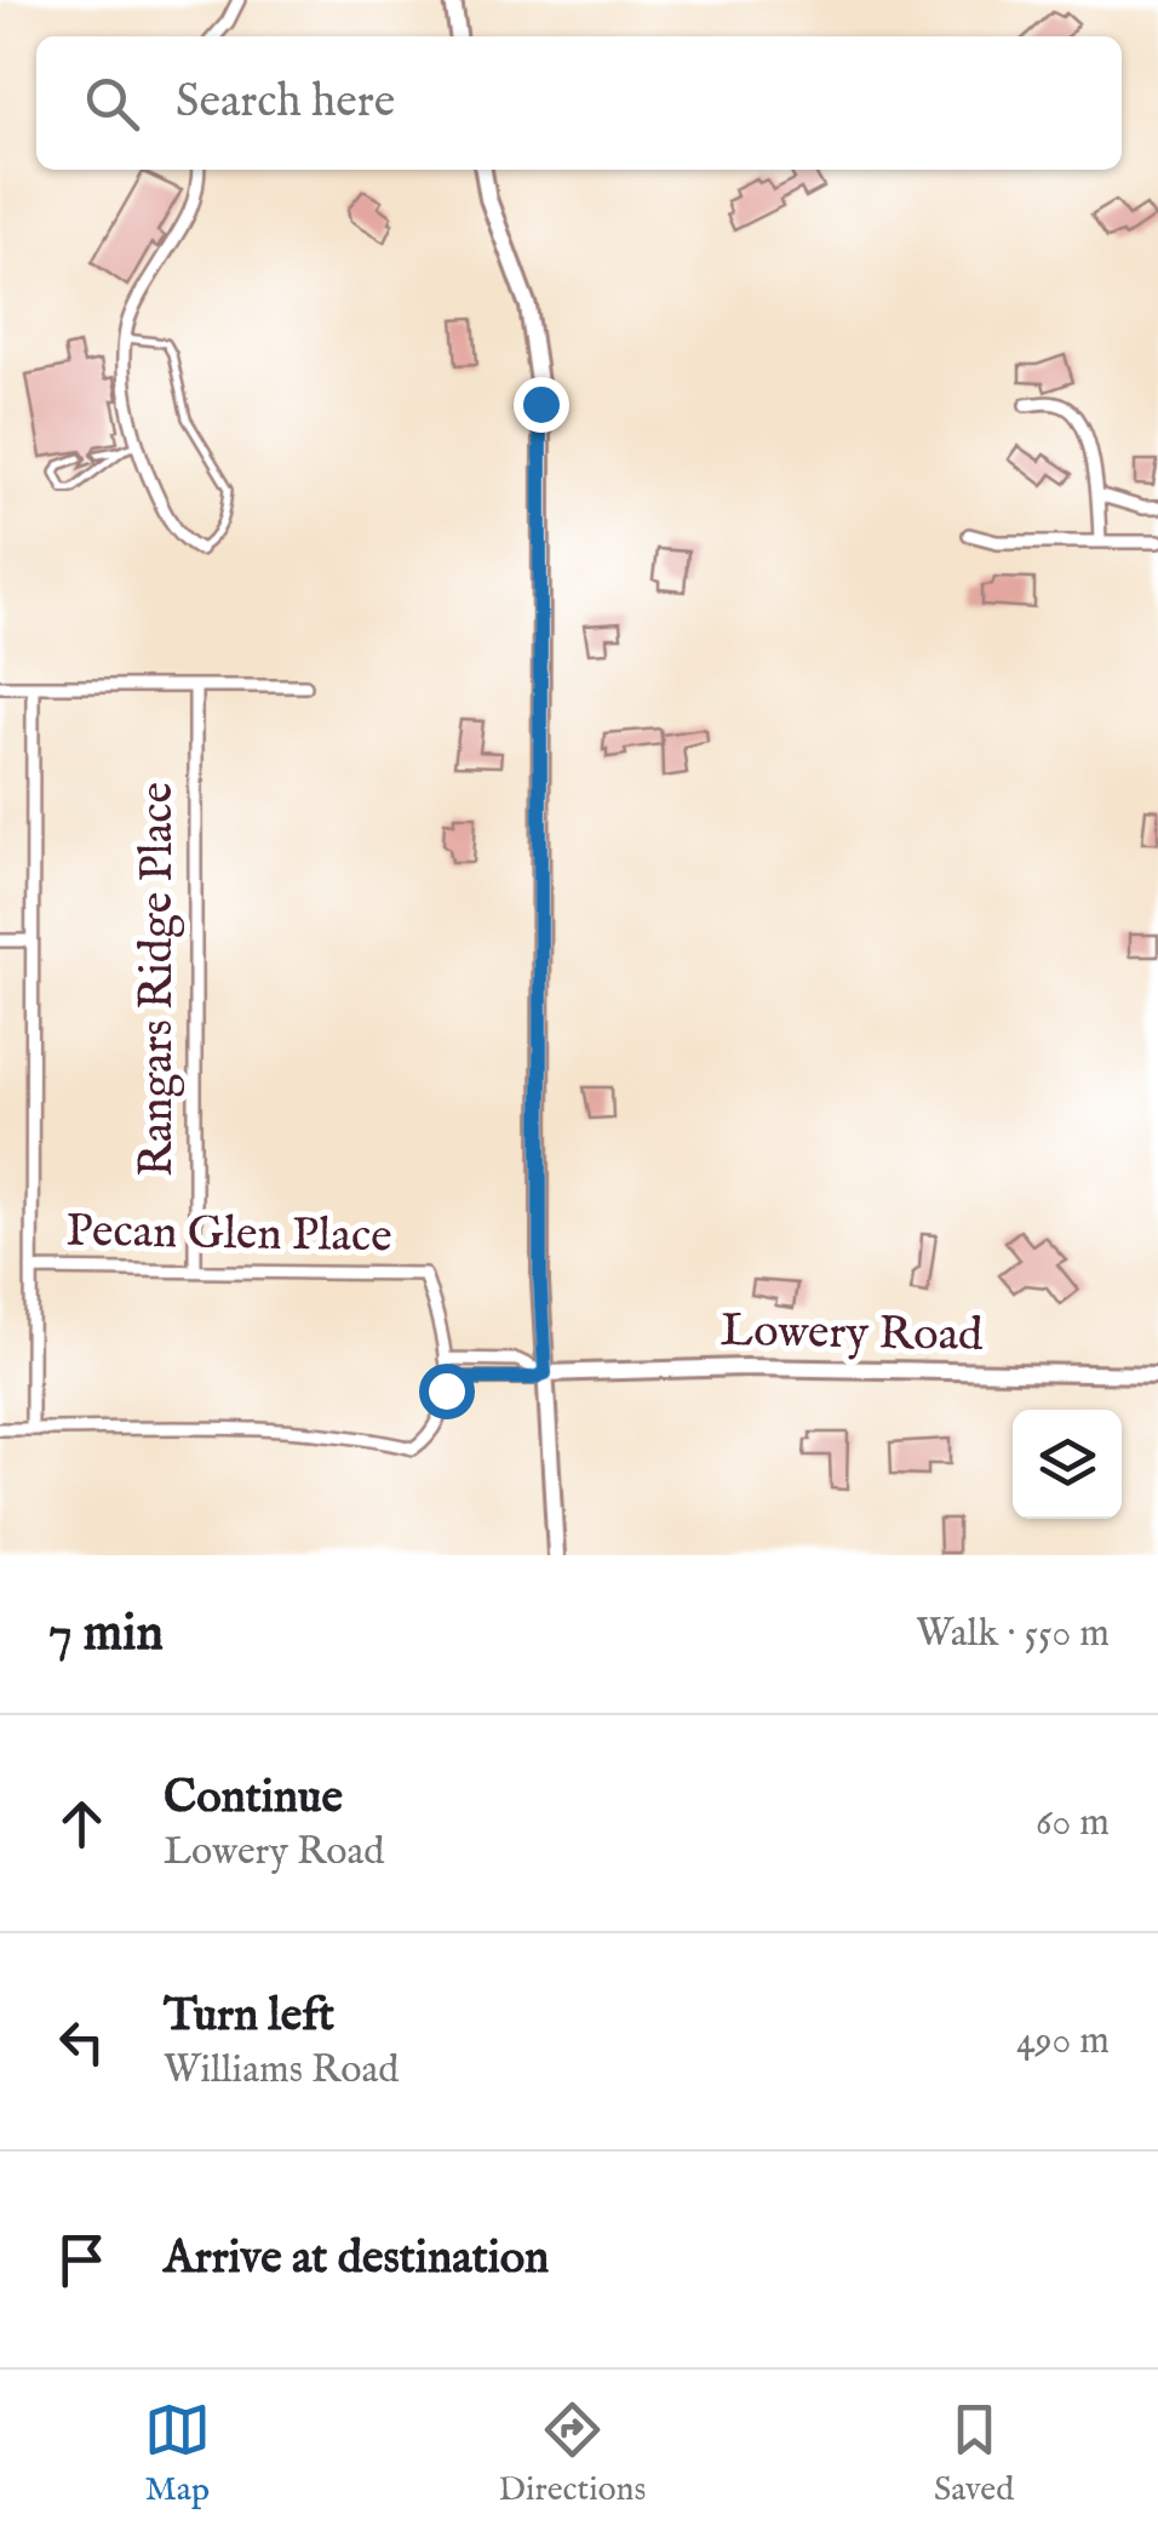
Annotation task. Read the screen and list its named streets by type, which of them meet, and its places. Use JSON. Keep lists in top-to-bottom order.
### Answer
{
  "streets": {
    "street": ["Rangars Ridge Place", "Pecan Glen Place", "Lowery Road"]
  },
  "crossings": [
    ["Rangars Ridge Place", "Pecan Glen Place"],
    ["Pecan Glen Place", "Lowery Road"]
  ],
  "page": {
    "search": "Search here",
    "heading": ["7 min", "Walk · 550 m"],
    "list": [
      ["Continue", "Lowery Road", "60 m"],
      ["Turn left", "Williams Road", "490 m"],
      "Arrive at destination"
    ],
    "nav": ["Map", "Directions", "Saved"]
  }
}
